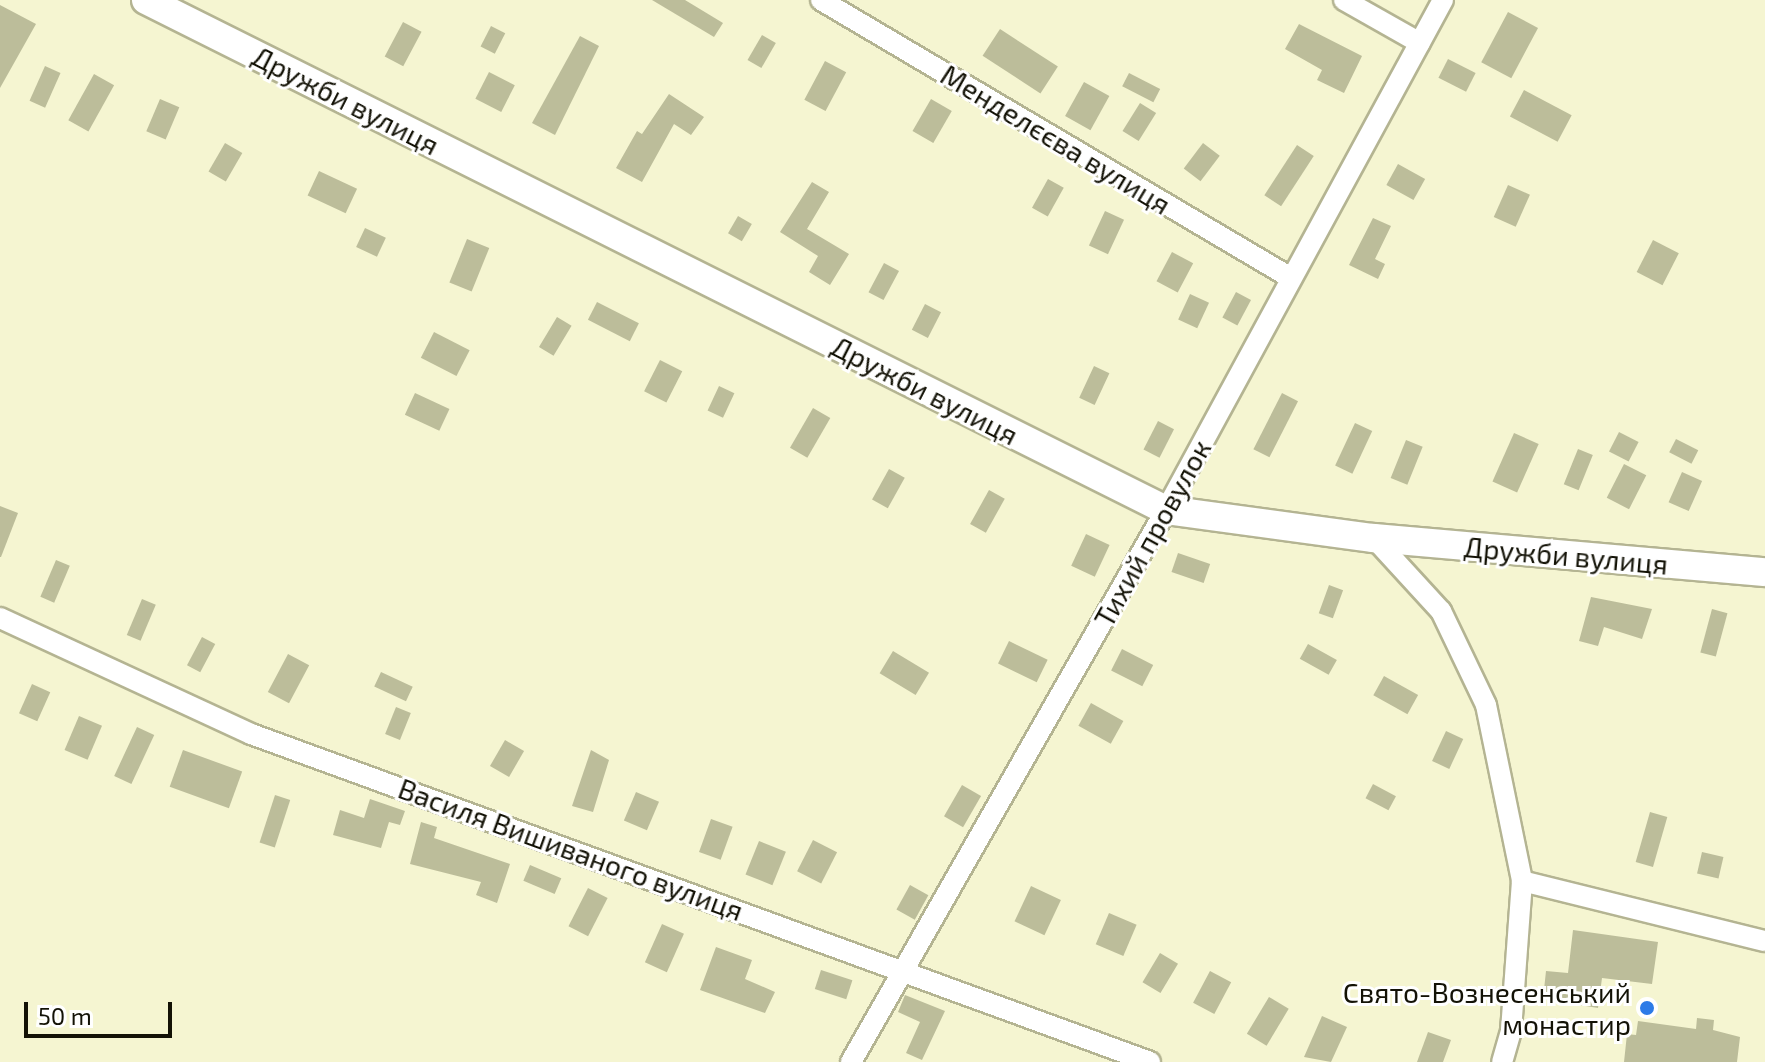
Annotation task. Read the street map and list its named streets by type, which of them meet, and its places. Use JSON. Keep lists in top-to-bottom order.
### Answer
{
  "streets": {
    "street": [
      "Дружби вулиця",
      "Менделєєва вулиця",
      "Тихий провулок",
      "Василя Вишиваного вулиця"
    ]
  },
  "crossings": [
    ["Дружби вулиця", "Тихий провулок"],
    ["Менделєєва вулиця", "Тихий провулок"],
    ["Тихий провулок", "Василя Вишиваного вулиця"]
  ],
  "places": ["Cвято-Вознесенський монастир"],
  "scale_bar": "50 m"
}
